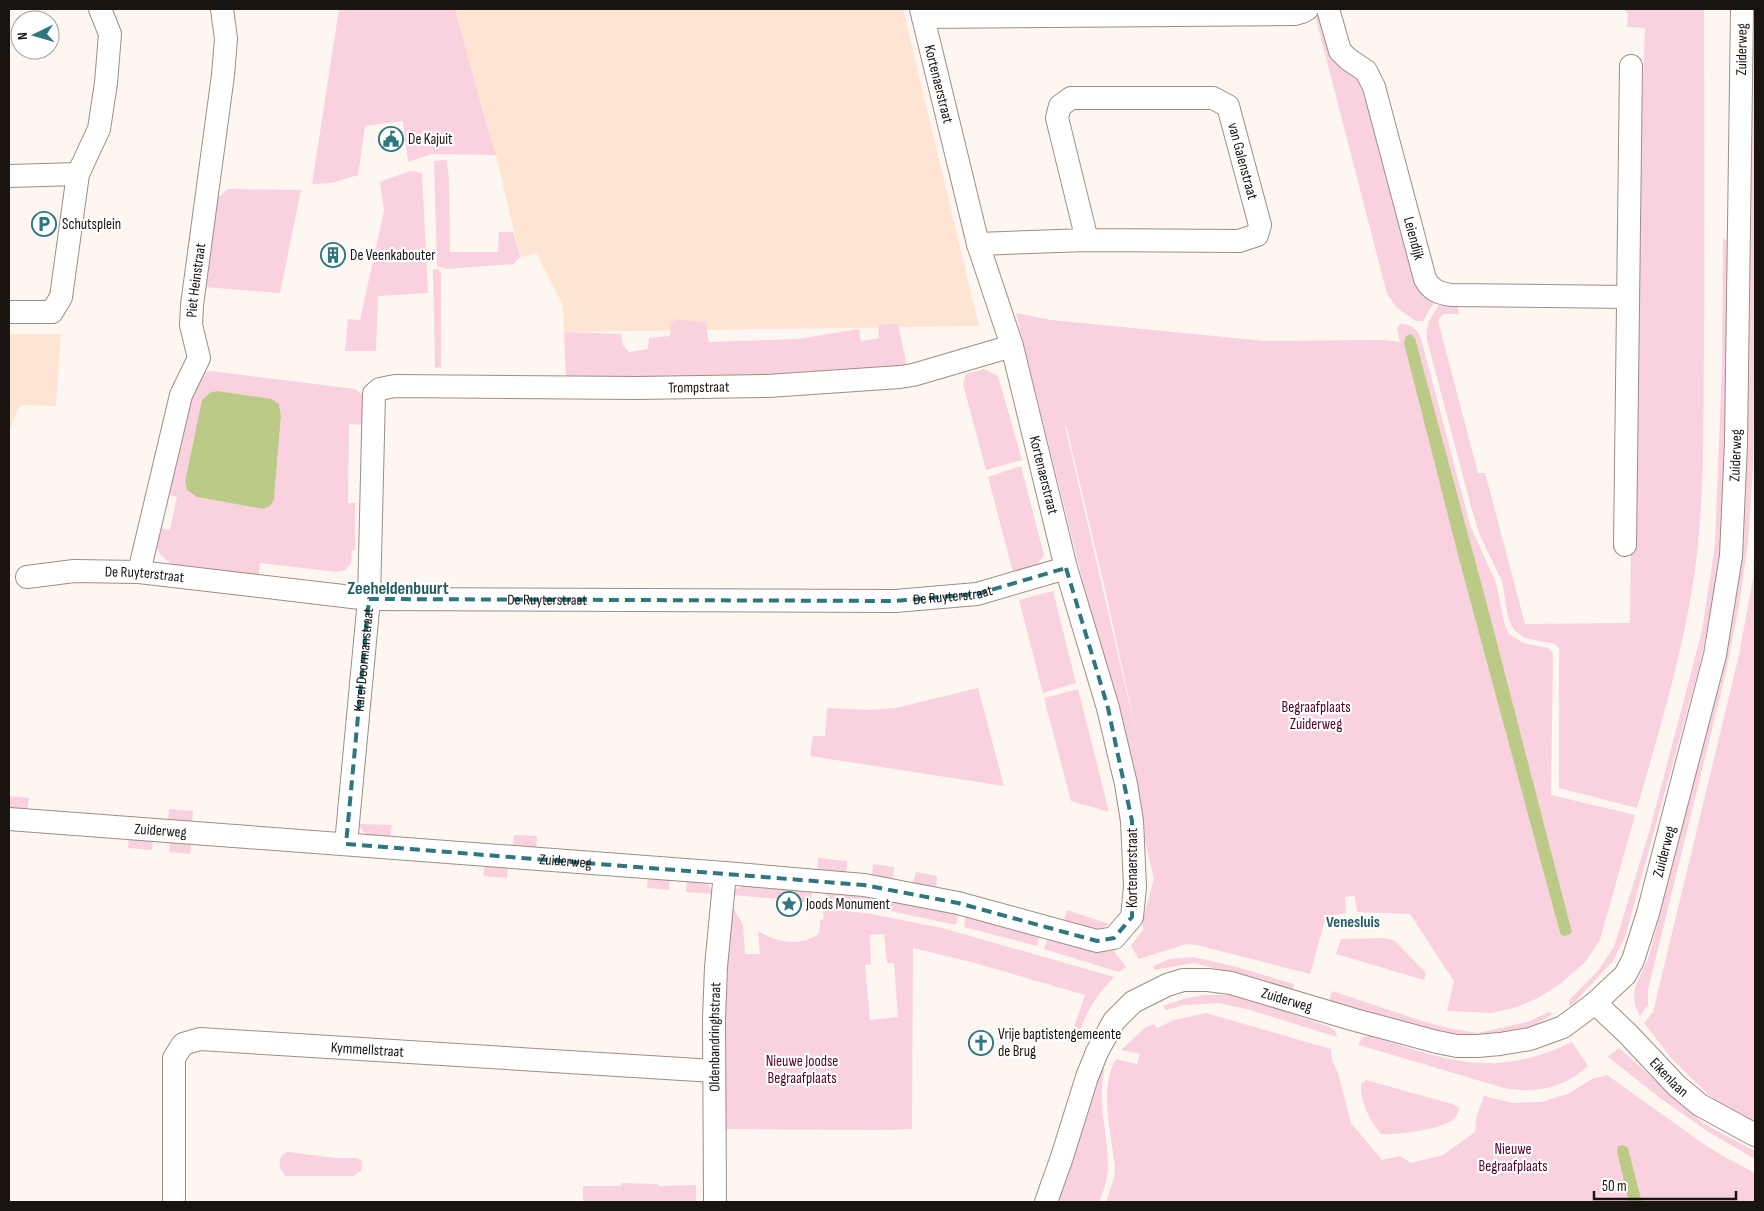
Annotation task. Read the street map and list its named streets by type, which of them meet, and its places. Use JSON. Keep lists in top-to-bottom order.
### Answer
{
  "streets": {
    "street": [
      "Zuiderweg",
      "Kortenaerstraat",
      "van Galenstraat",
      "Leiendijk",
      "Piet Heinstraat",
      "Trompstraat",
      "De Ruyterstraat",
      "Karel Doormanstraat",
      "Oldenbandringhstraat",
      "Kymmellstraat",
      "Eikenlaan"
    ]
  },
  "crossings": [
    ["Zuiderweg", "Kortenaerstraat"],
    ["Zuiderweg", "Karel Doormanstraat"],
    ["Zuiderweg", "Oldenbandringhstraat"],
    ["Zuiderweg", "Eikenlaan"],
    ["Kortenaerstraat", "van Galenstraat"],
    ["Kortenaerstraat", "Trompstraat"],
    ["Kortenaerstraat", "De Ruyterstraat"],
    ["Piet Heinstraat", "De Ruyterstraat"],
    ["Trompstraat", "Karel Doormanstraat"],
    ["De Ruyterstraat", "Karel Doormanstraat"],
    ["Oldenbandringhstraat", "Kymmellstraat"]
  ],
  "districts": ["Zeeheldenbuurt", "Venesluis"],
  "parks": ["Begraafplaats Zuiderweg", "Nieuwe Joodse Begraafplaats", "Nieuwe Begraafplaats"],
  "places": {
    "public building": ["De Kajuit"],
    "parking": ["Schutsplein"],
    "building": ["De Veenkabouter"],
    "place": ["Joods Monument"],
    "church": ["Vrije baptistengemeente de Brug"]
  },
  "scale_bar": "50 m",
  "north": "left"
}
